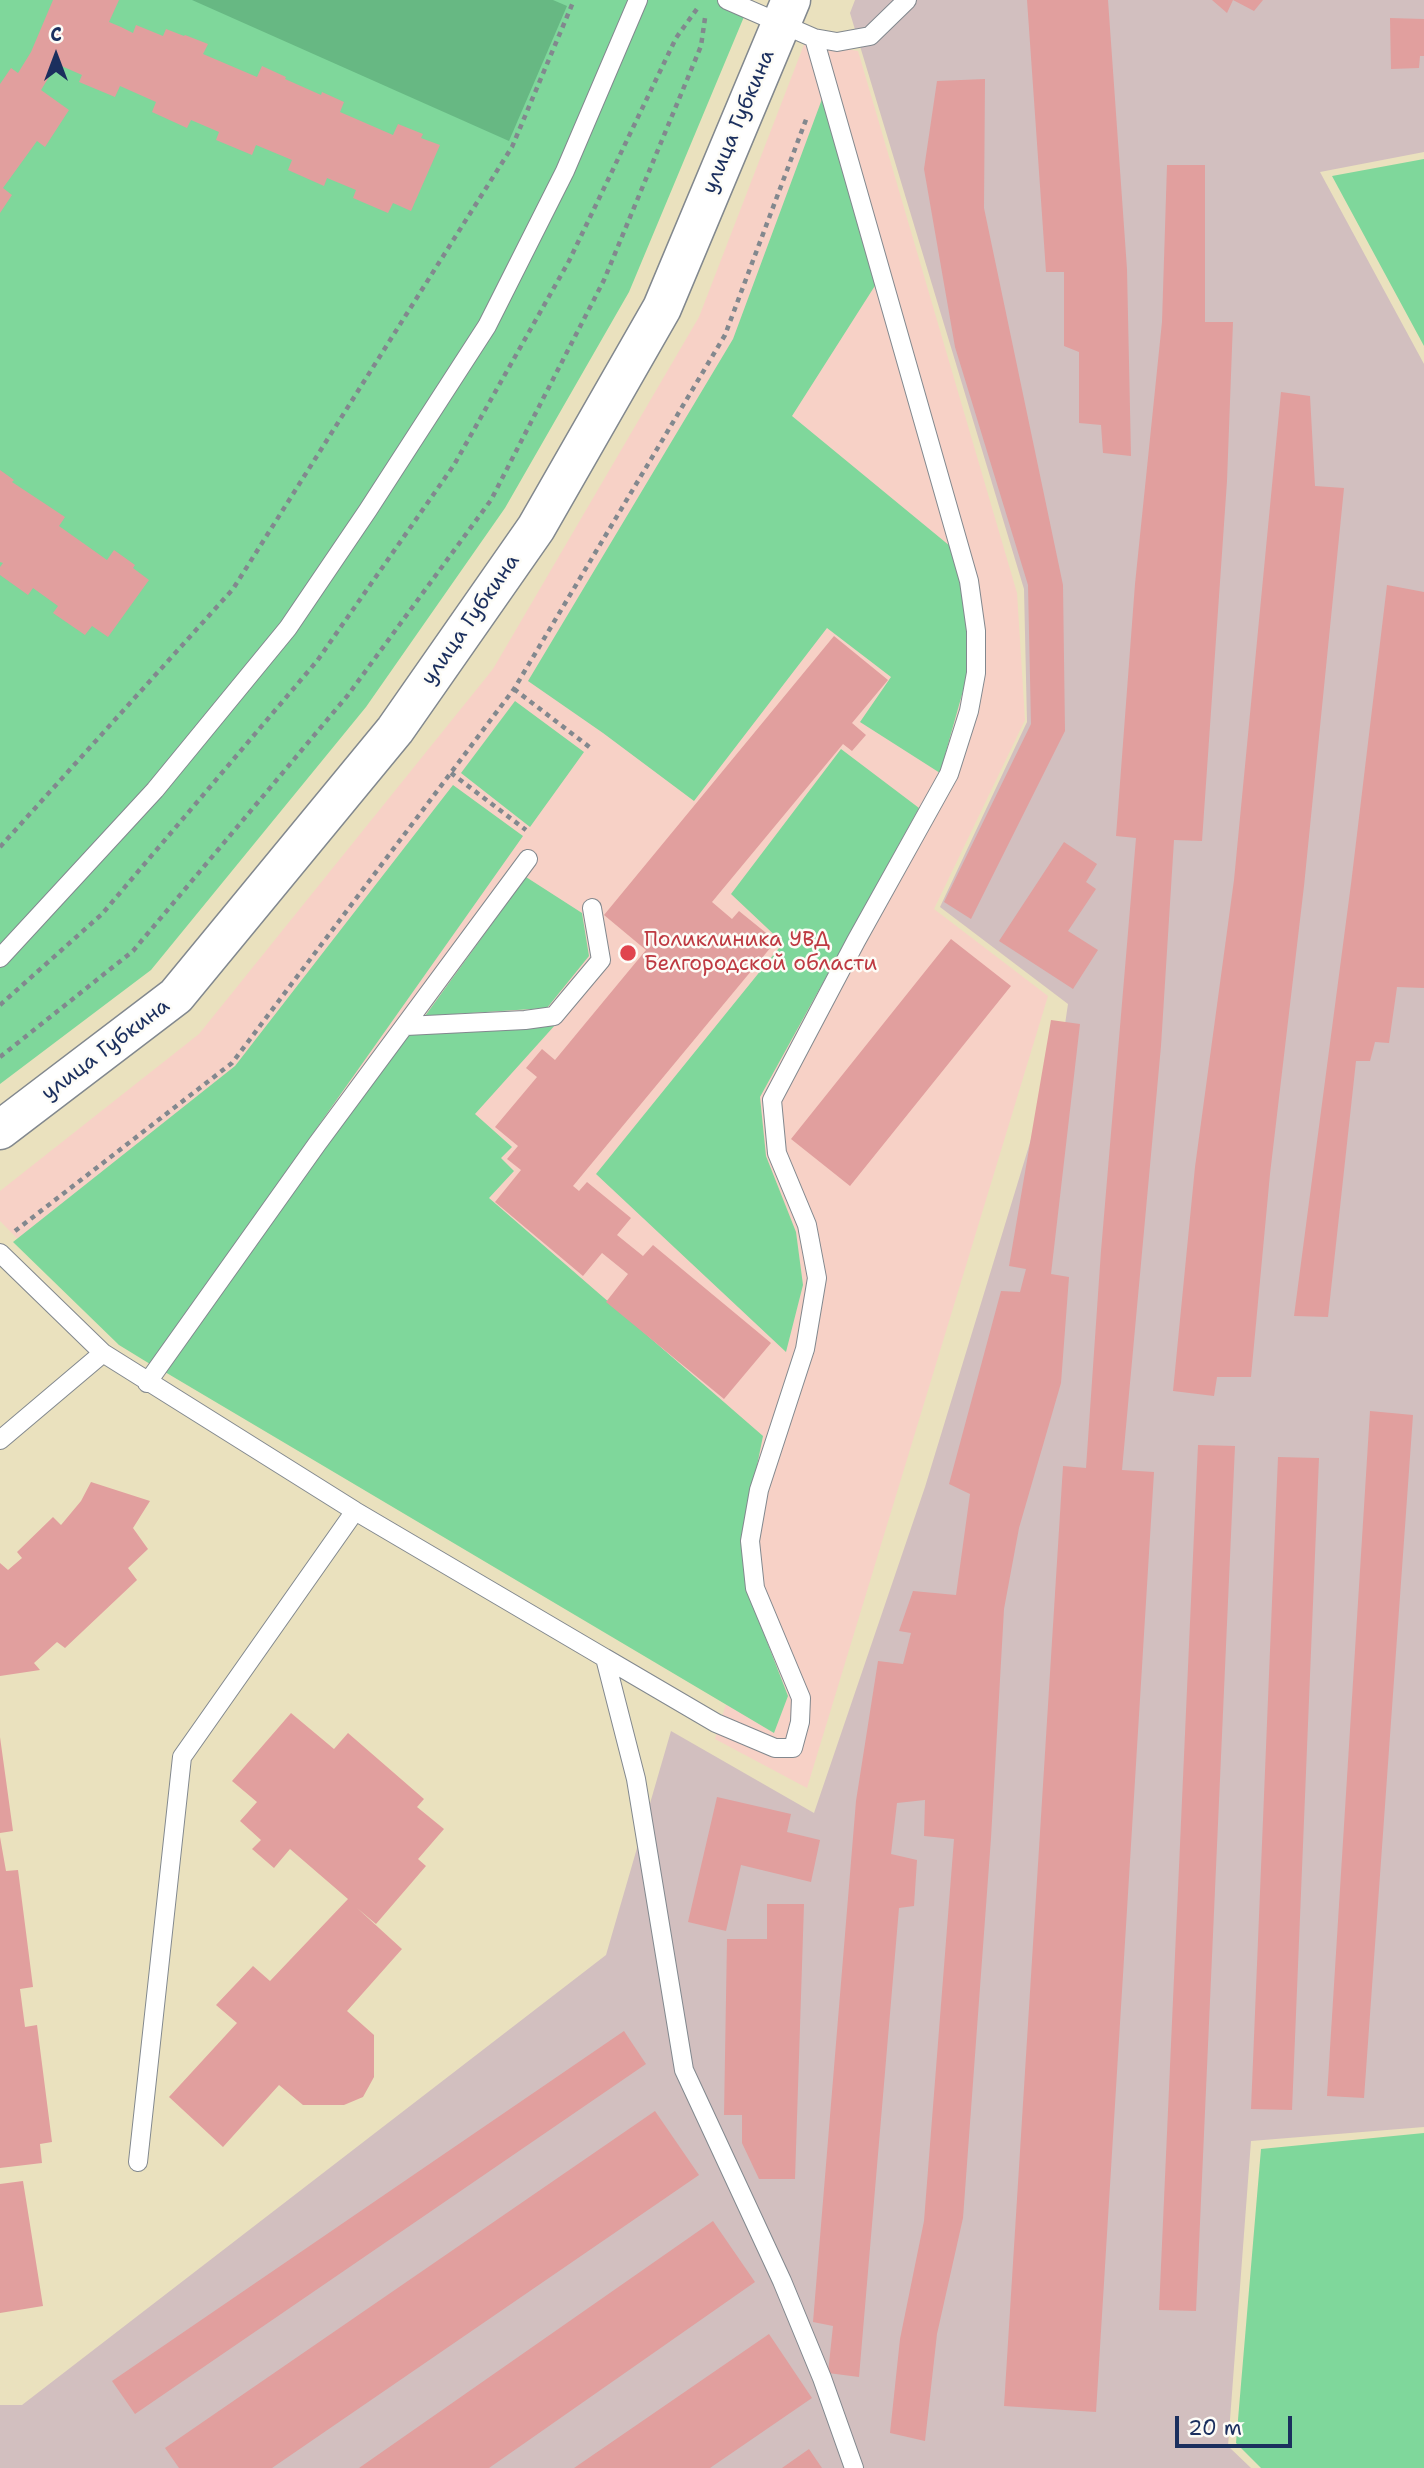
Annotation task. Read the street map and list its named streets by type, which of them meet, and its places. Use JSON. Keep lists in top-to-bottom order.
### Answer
{
  "streets": {
    "main road": ["улица Губкина"]
  },
  "places": ["Поликлиника УВД Белгородской области"],
  "scale_bar": "20 m",
  "north": "top"
}
